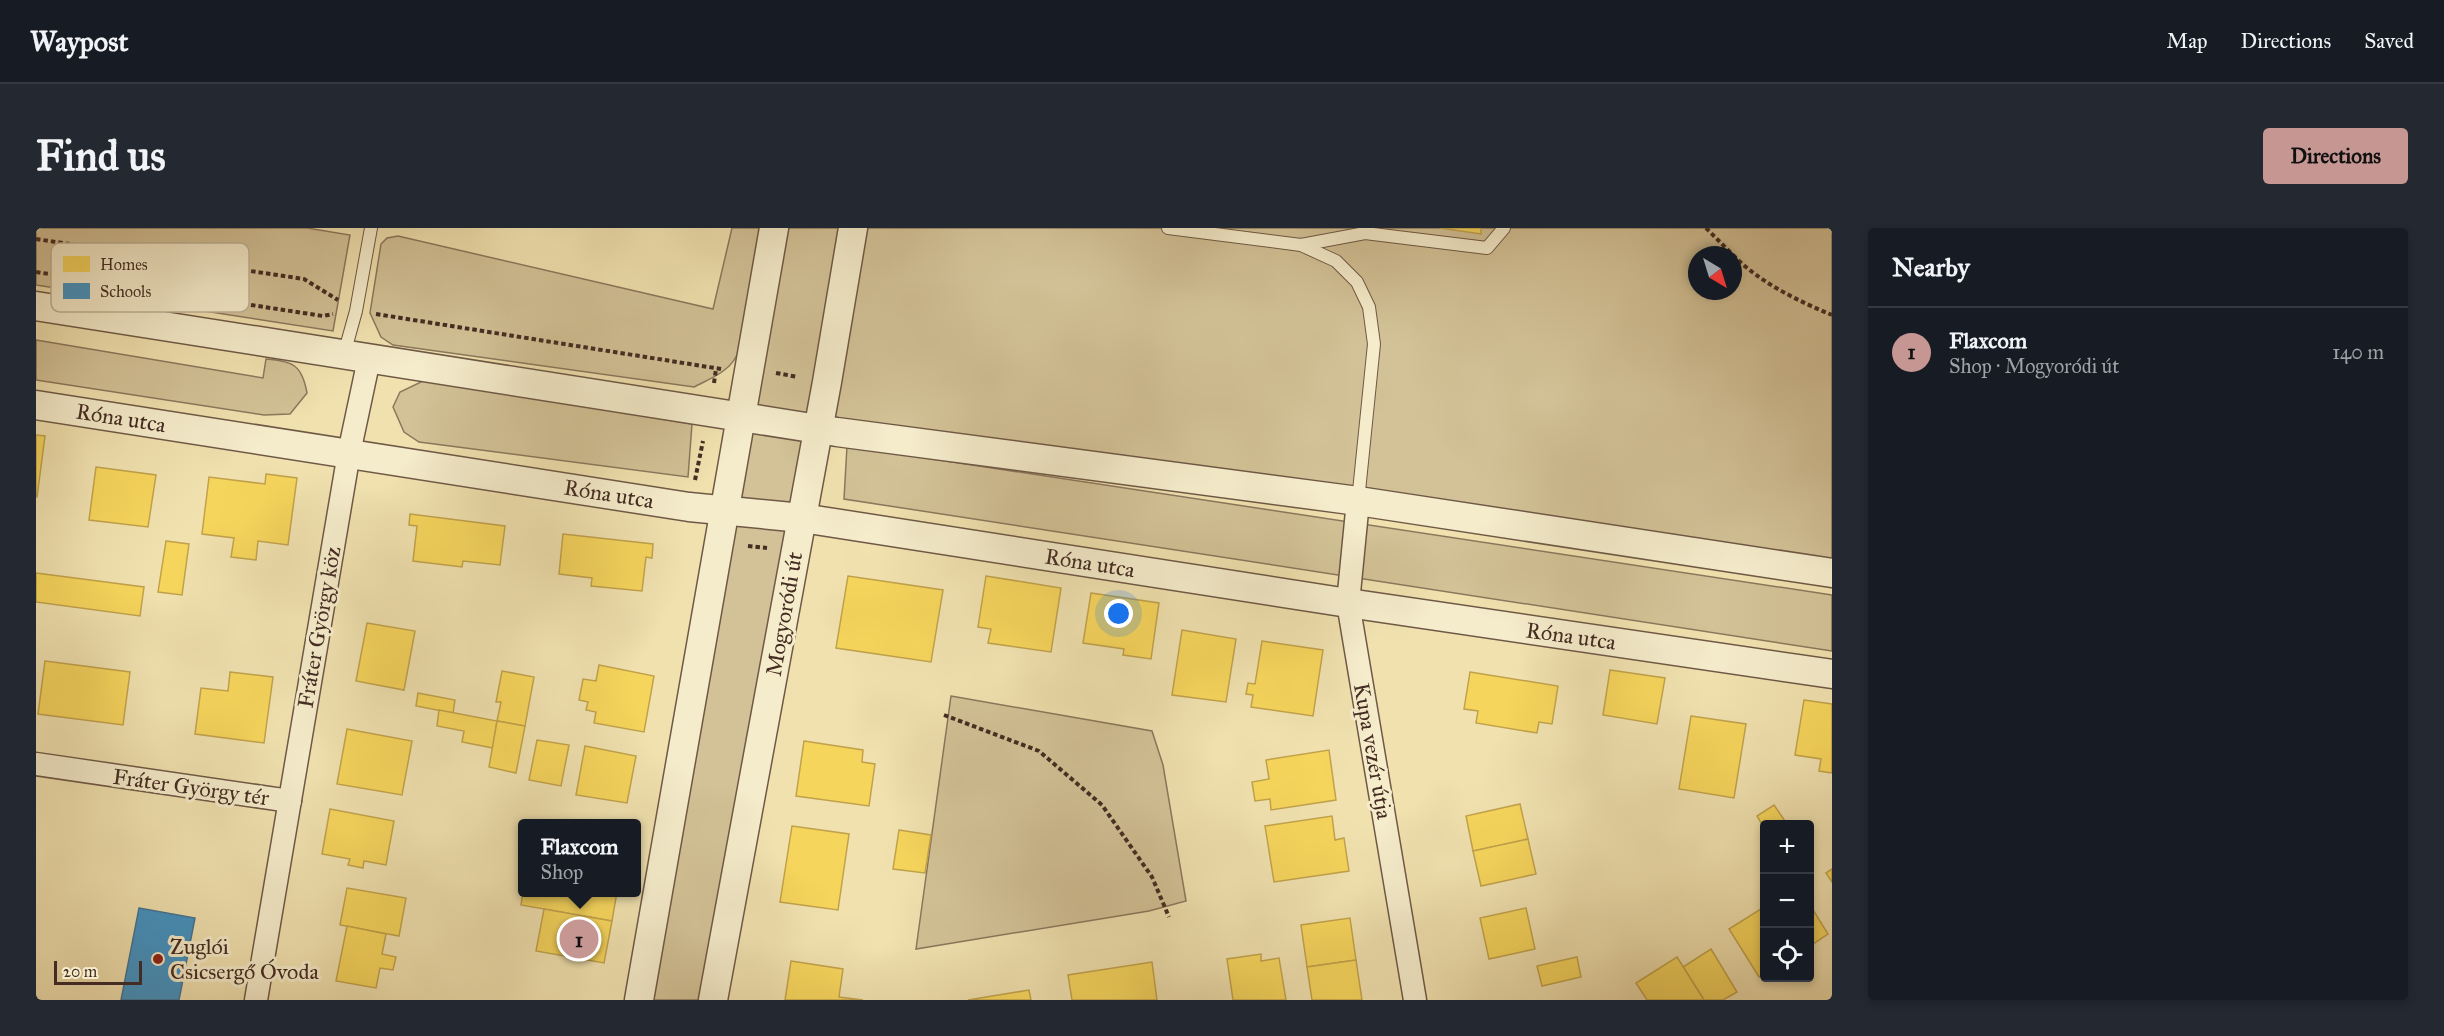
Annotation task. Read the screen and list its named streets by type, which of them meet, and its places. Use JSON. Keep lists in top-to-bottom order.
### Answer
{
  "streets": {
    "street": [
      "Róna utca",
      "Mogyoródi út",
      "Fráter György köz",
      "Kupa vezér útja",
      "Fráter György tér"
    ]
  },
  "crossings": [
    ["Róna utca", "Mogyoródi út"],
    ["Róna utca", "Fráter György köz"],
    ["Róna utca", "Kupa vezér útja"],
    ["Fráter György köz", "Fráter György tér"]
  ],
  "places": ["Zuglói Csicsergő Óvoda"],
  "legend": ["Homes", "Schools"],
  "scale_bar": "20 m",
  "north": "bottom right",
  "page": {
    "header": "Waypost",
    "nav": ["Map", "Directions", "Saved"],
    "buttons": "Directions",
    "title": "Find us",
    "heading": "Nearby",
    "list": [
      {
        "mark": "1",
        "name": "Flaxcom",
        "note": "Shop · Mogyoródi út",
        "value": "140 m"
      }
    ],
    "popup": ["Flaxcom", "Shop"],
    "map_buttons": ["+", "−"],
    "pins": "1",
    "scale": "20 m"
  }
}
